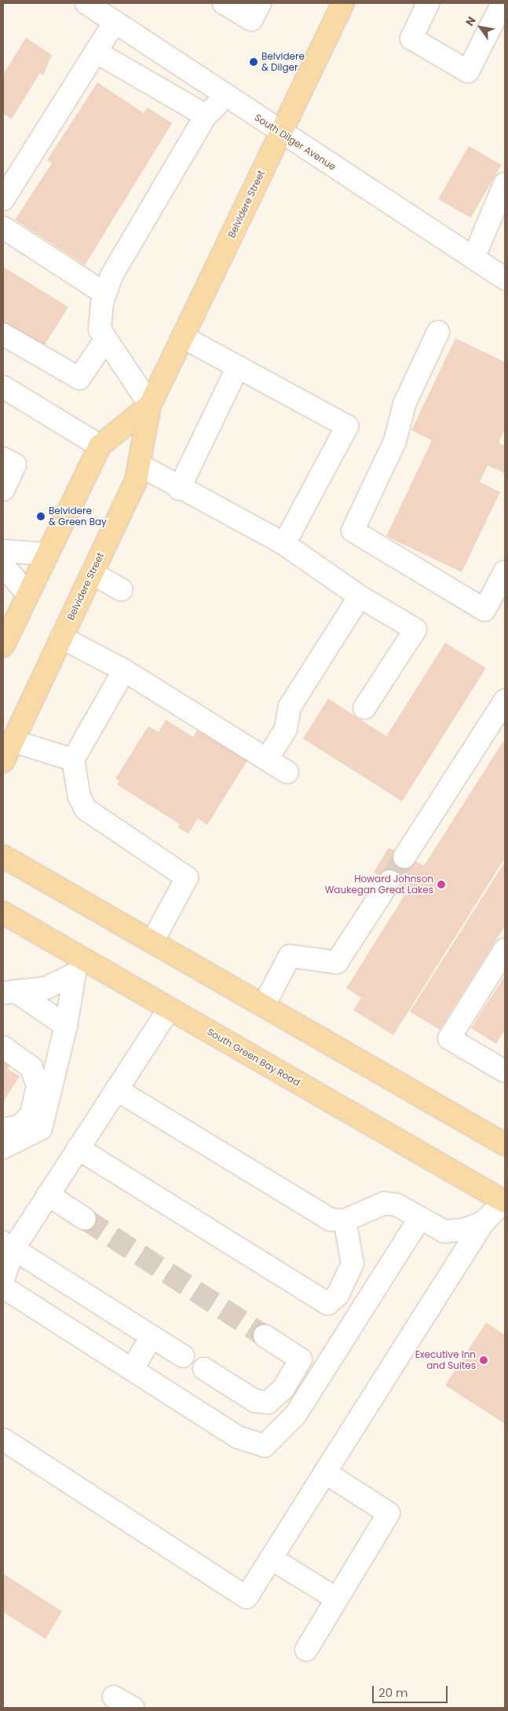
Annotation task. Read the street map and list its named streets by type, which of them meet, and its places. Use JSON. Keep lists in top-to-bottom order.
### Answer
{
  "streets": {
    "main road": ["Belvidere Street", "South Green Bay Road"],
    "street": ["South Dilger Avenue"]
  },
  "crossings": [
    ["South Dilger Avenue", "Belvidere Street"]
  ],
  "places": [
    "Belvidere & Dilger",
    "Belvidere & Green Bay",
    "Howard Johnson Waukegan Great Lakes",
    "Executive Inn and Suites"
  ],
  "scale_bar": "20 m",
  "north": "top left"
}
